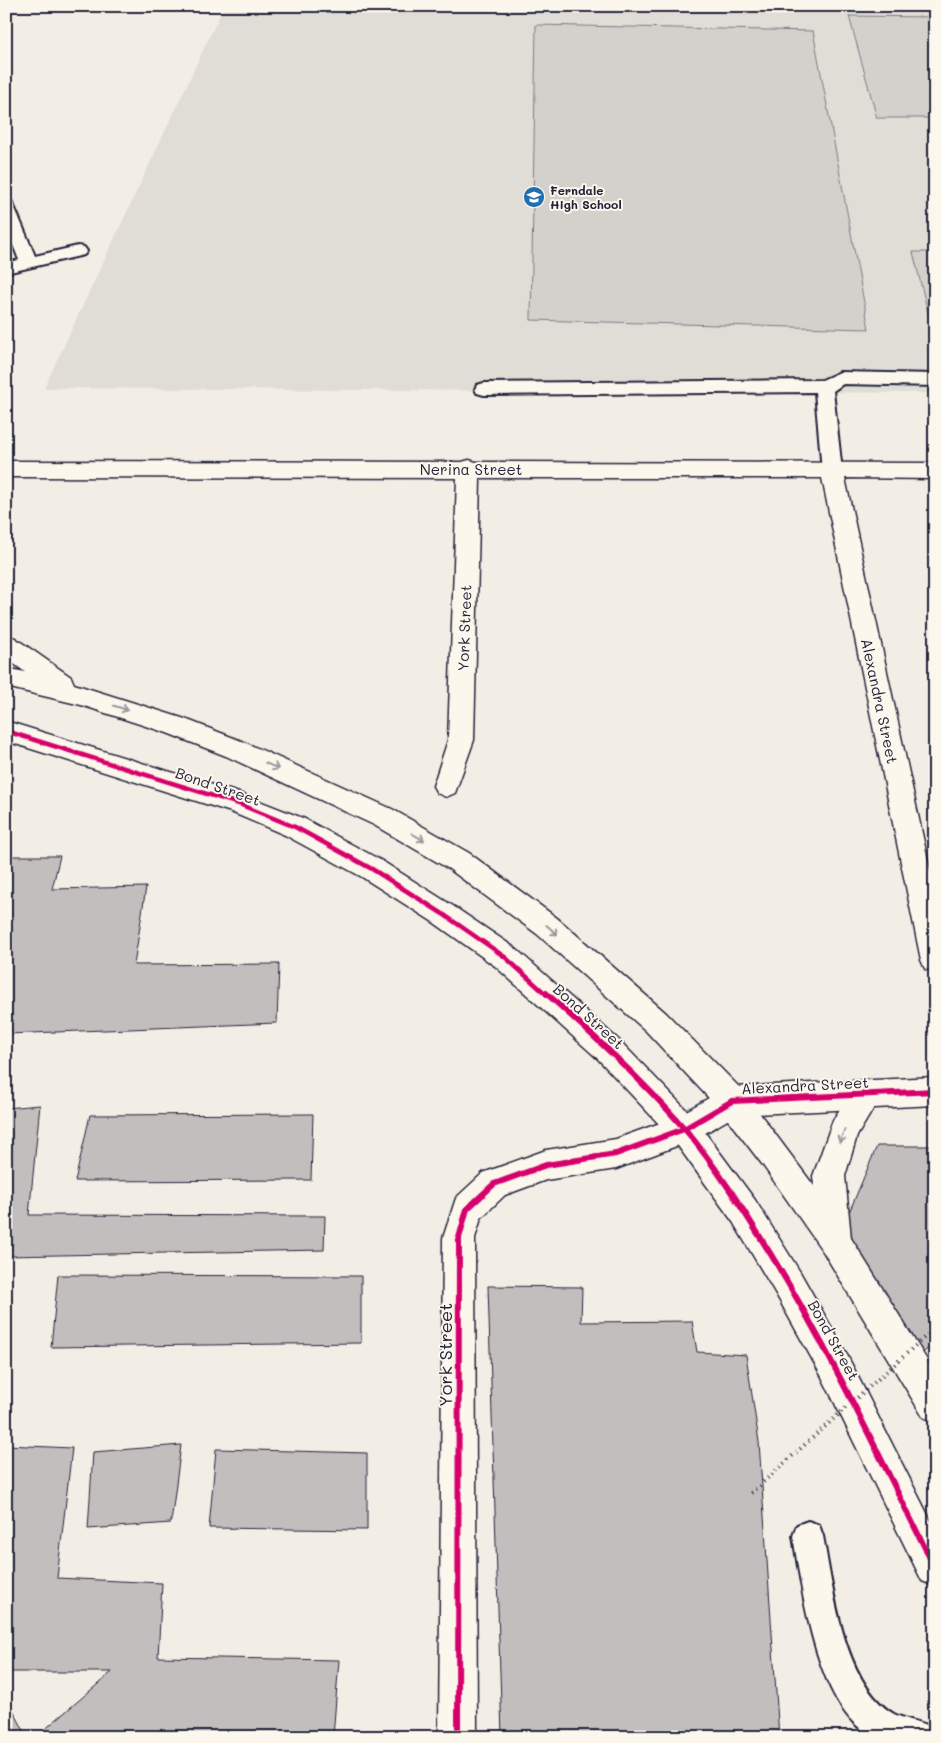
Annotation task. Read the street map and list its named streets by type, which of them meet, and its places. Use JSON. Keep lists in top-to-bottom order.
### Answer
{
  "streets": {
    "street": [
      "Nerina Street",
      "York Street",
      "Alexandra Street",
      "Bond Street"
    ]
  },
  "crossings": [
    ["Nerina Street", "York Street"],
    ["Nerina Street", "Alexandra Street"],
    ["York Street", "Alexandra Street"],
    ["York Street", "Bond Street"],
    ["Alexandra Street", "Bond Street"]
  ],
  "places": {
    "school or university": ["Ferndale High School"]
  }
}
